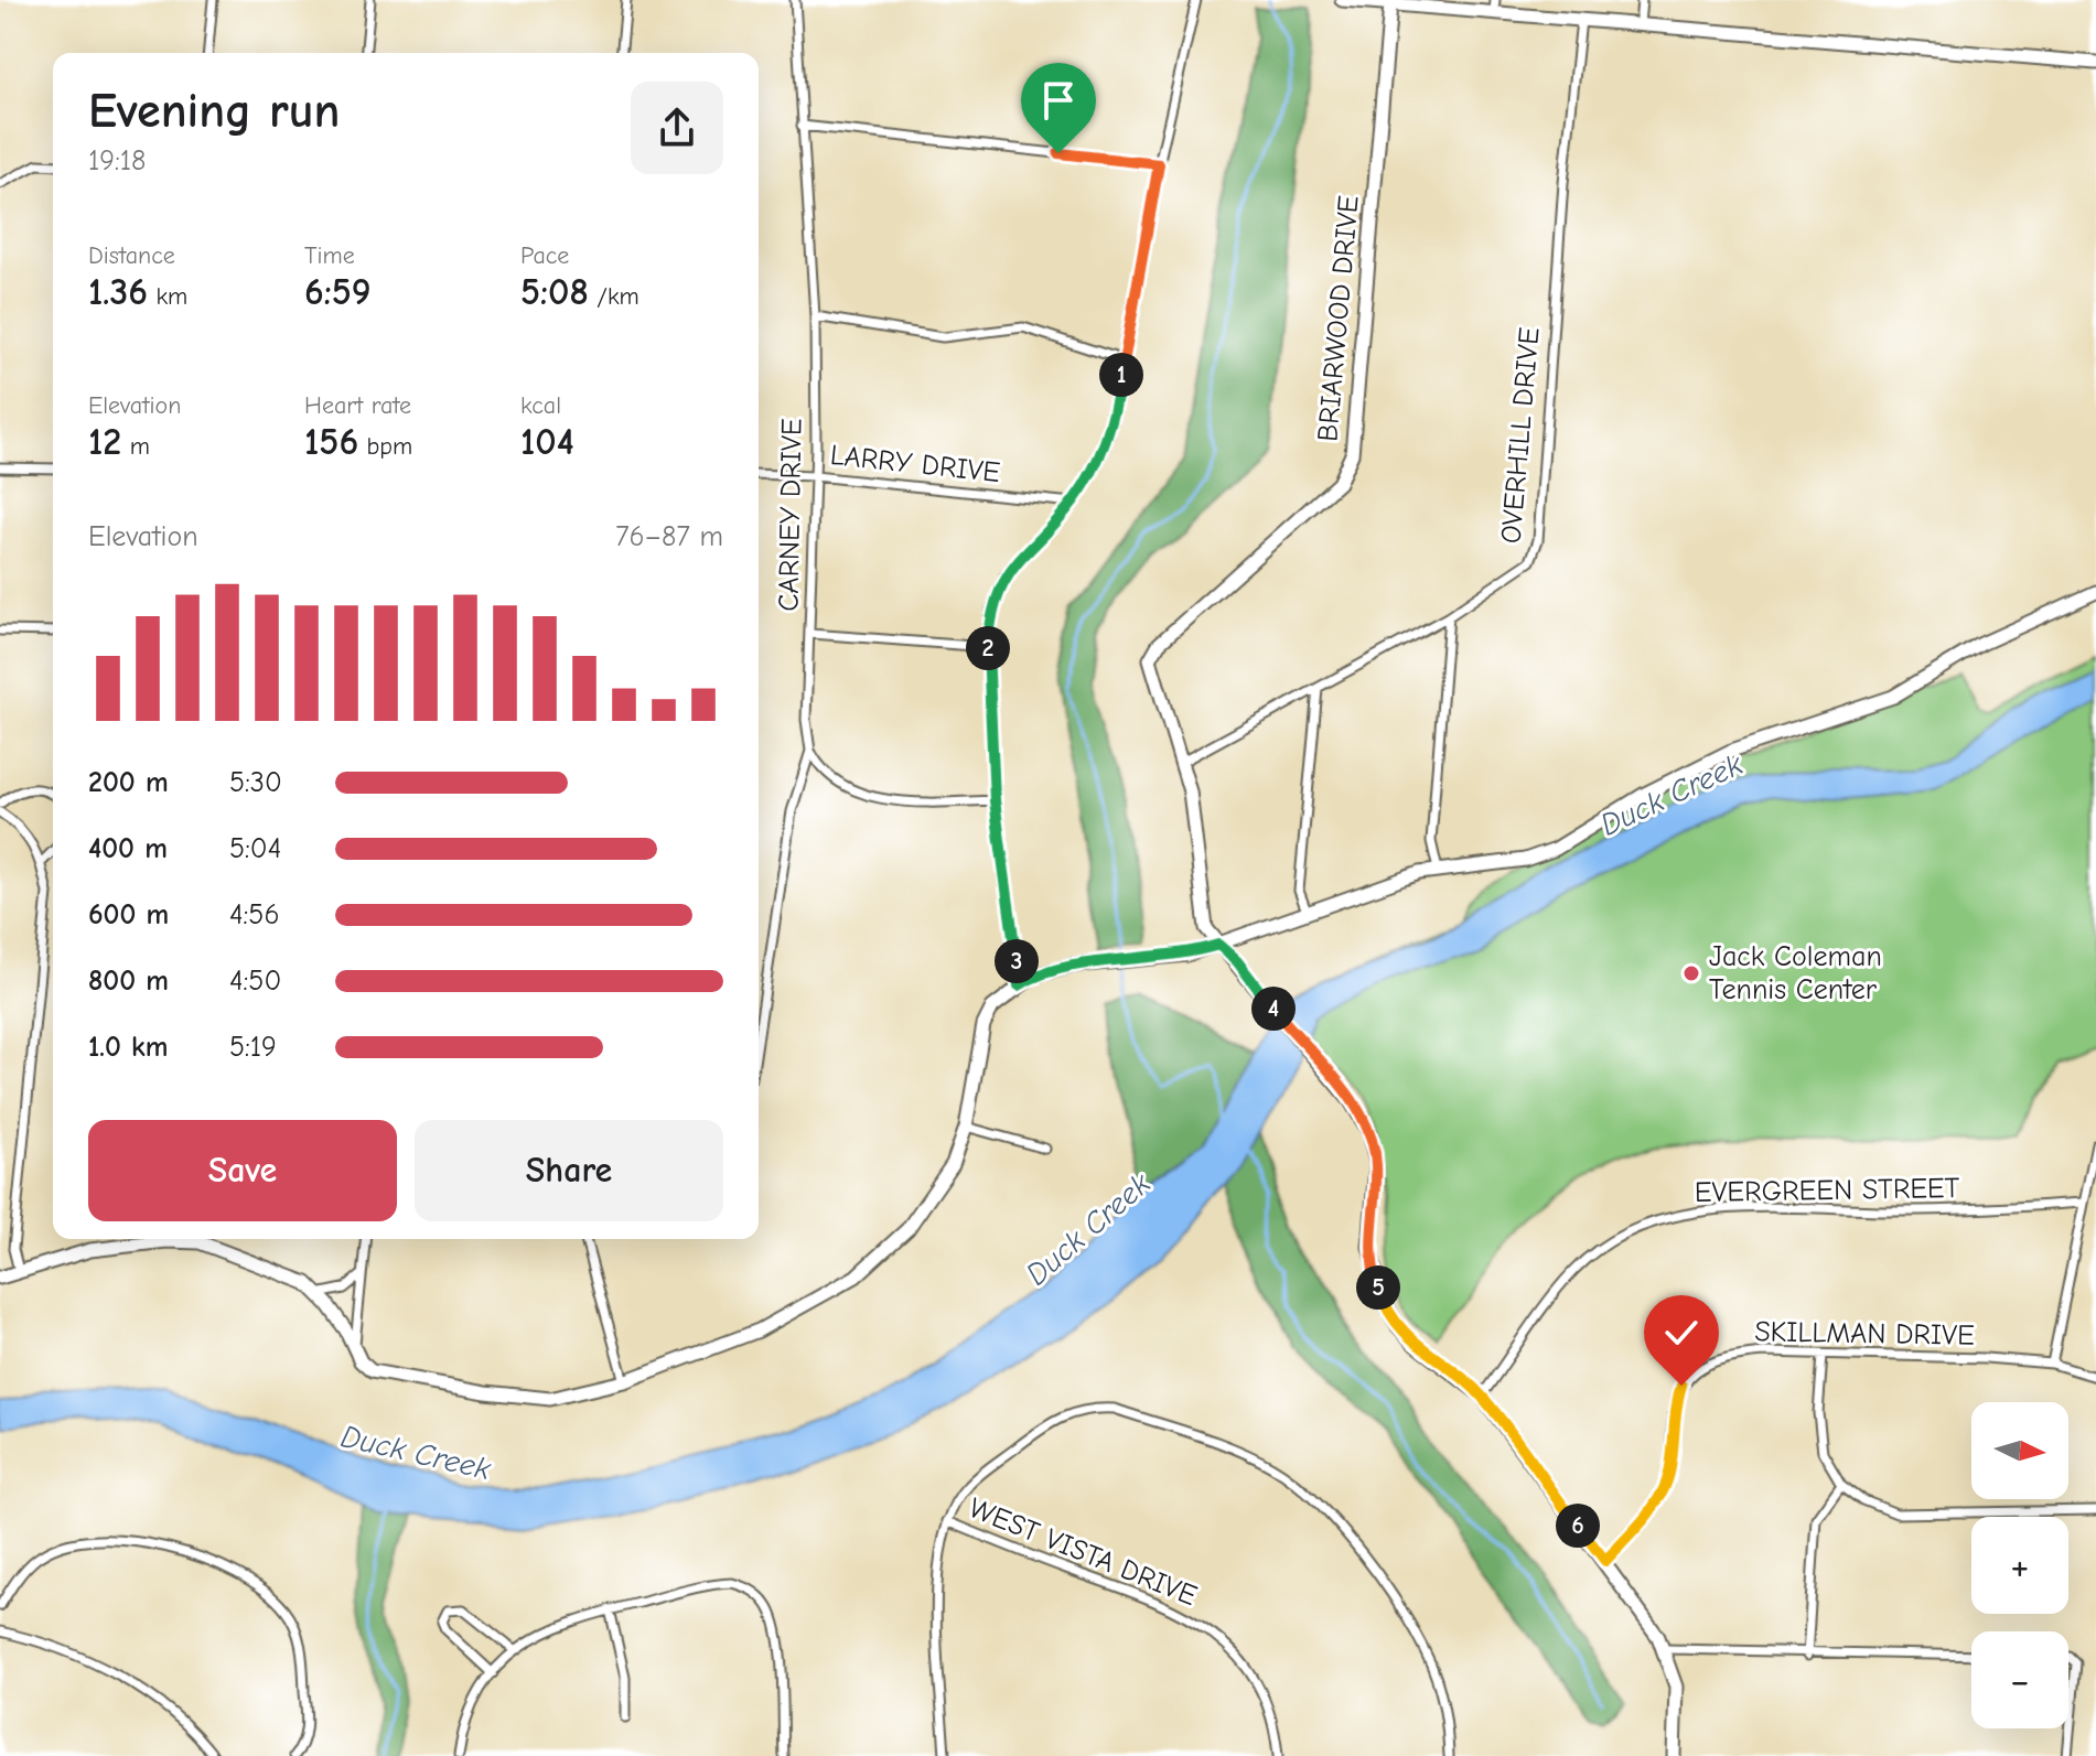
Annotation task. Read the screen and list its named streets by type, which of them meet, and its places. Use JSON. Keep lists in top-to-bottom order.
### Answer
{
  "streets": {
    "street": [
      "BRIARWOOD DRIVE",
      "OVERHILL DRIVE",
      "LARRY DRIVE",
      "CARNEY DRIVE",
      "EVERGREEN STREET",
      "SKILLMAN DRIVE",
      "WEST VISTA DRIVE"
    ]
  },
  "crossings": [
    ["BRIARWOOD DRIVE", "OVERHILL DRIVE"],
    ["BRIARWOOD DRIVE", "EVERGREEN STREET"],
    ["BRIARWOOD DRIVE", "SKILLMAN DRIVE"],
    ["LARRY DRIVE", "CARNEY DRIVE"]
  ],
  "water": ["Duck Creek"],
  "places": ["Jack Coleman Tennis Center"],
  "north": "right",
  "page": {
    "heading": ["Evening run", "19:18"],
    "stats": [
      ["Distance", "1.36 km"],
      ["Time", "6:59"],
      ["Pace", "5:08 /km"],
      ["Elevation", "12 m"],
      ["Heart rate", "156 bpm"],
      ["kcal", "104"]
    ],
    "pins": [
      "1",
      "2",
      "3",
      "4",
      "5",
      "6"
    ],
    "chart": ["Elevation", "76–87 m"],
    "list": [
      {
        "name": "200 m",
        "note": "5:30"
      },
      {
        "name": "400 m",
        "note": "5:04"
      },
      {
        "name": "600 m",
        "note": "4:56"
      },
      {
        "name": "800 m",
        "note": "4:50"
      },
      {
        "name": "1.0 km",
        "note": "5:19"
      }
    ],
    "buttons": ["Save", "Share"],
    "map_buttons": ["+", "−"]
  }
}
